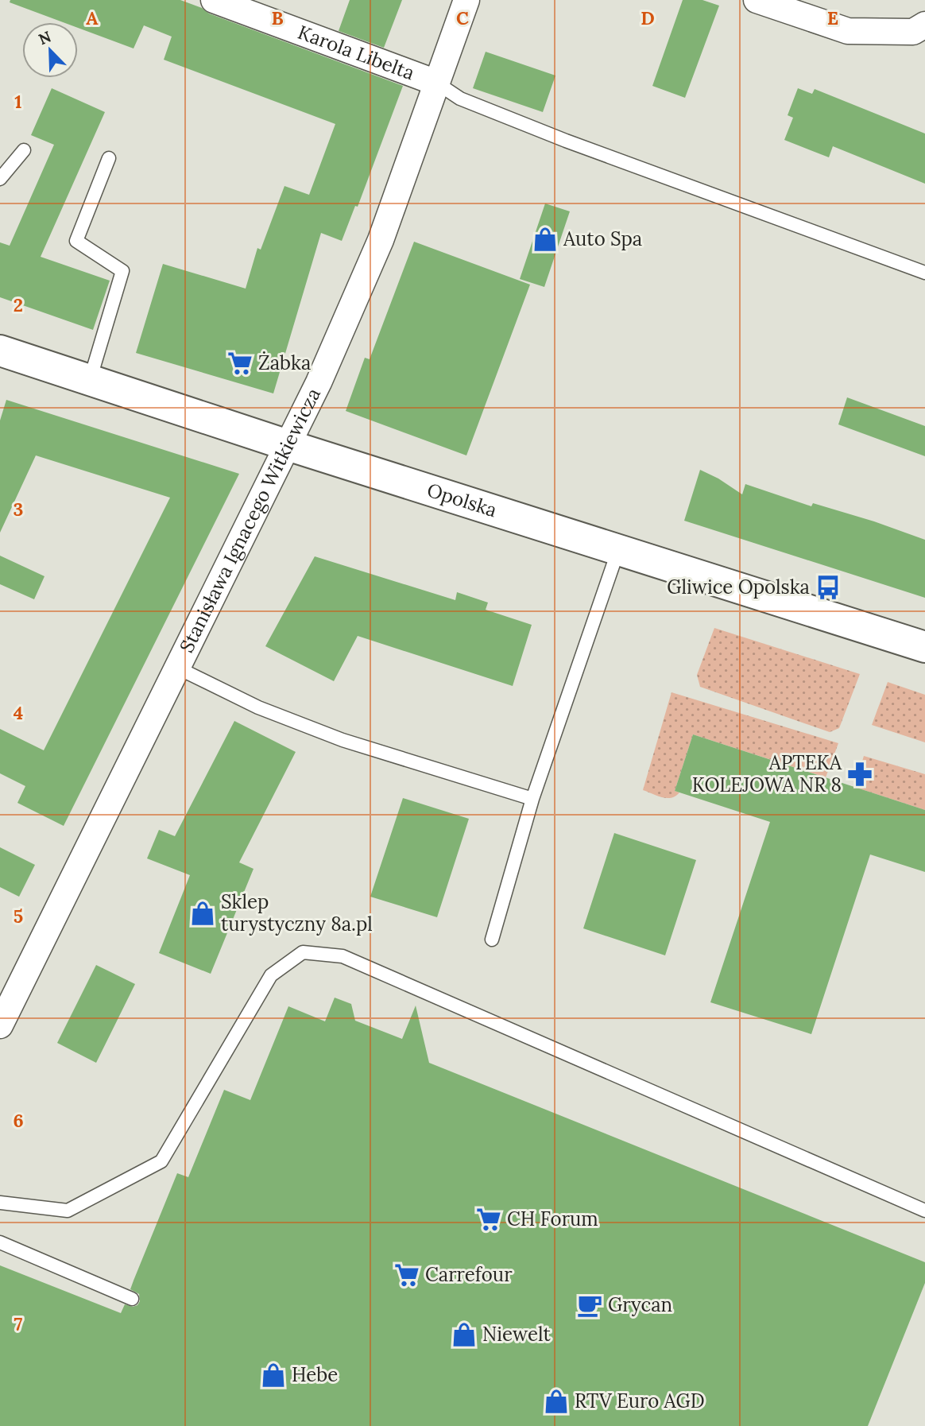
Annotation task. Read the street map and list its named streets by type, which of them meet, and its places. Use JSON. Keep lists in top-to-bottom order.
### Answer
{
  "streets": {
    "street": ["Karola Libelta", "Opolska", "Stanisława Ignacego Witkiewicza"]
  },
  "crossings": [
    ["Karola Libelta", "Stanisława Ignacego Witkiewicza"],
    ["Opolska", "Stanisława Ignacego Witkiewicza"]
  ],
  "places": {
    "shop": [
      "Auto Spa",
      "Sklep turystyczny 8a.pl",
      "Niewelt",
      "Hebe",
      "RTV Euro AGD"
    ],
    "supermarket": ["Żabka", "CH Forum", "Carrefour"],
    "bus stop": ["Gliwice Opolska"],
    "pharmacy": ["APTEKA KOLEJOWA NR 8"],
    "cafe": ["Grycan"]
  },
  "north": "top left",
  "grid": {
    "columns": [
      "A",
      "B",
      "C",
      "D",
      "E"
    ],
    "rows": [
      "1",
      "2",
      "3",
      "4",
      "5",
      "6",
      "7"
    ]
  }
}
